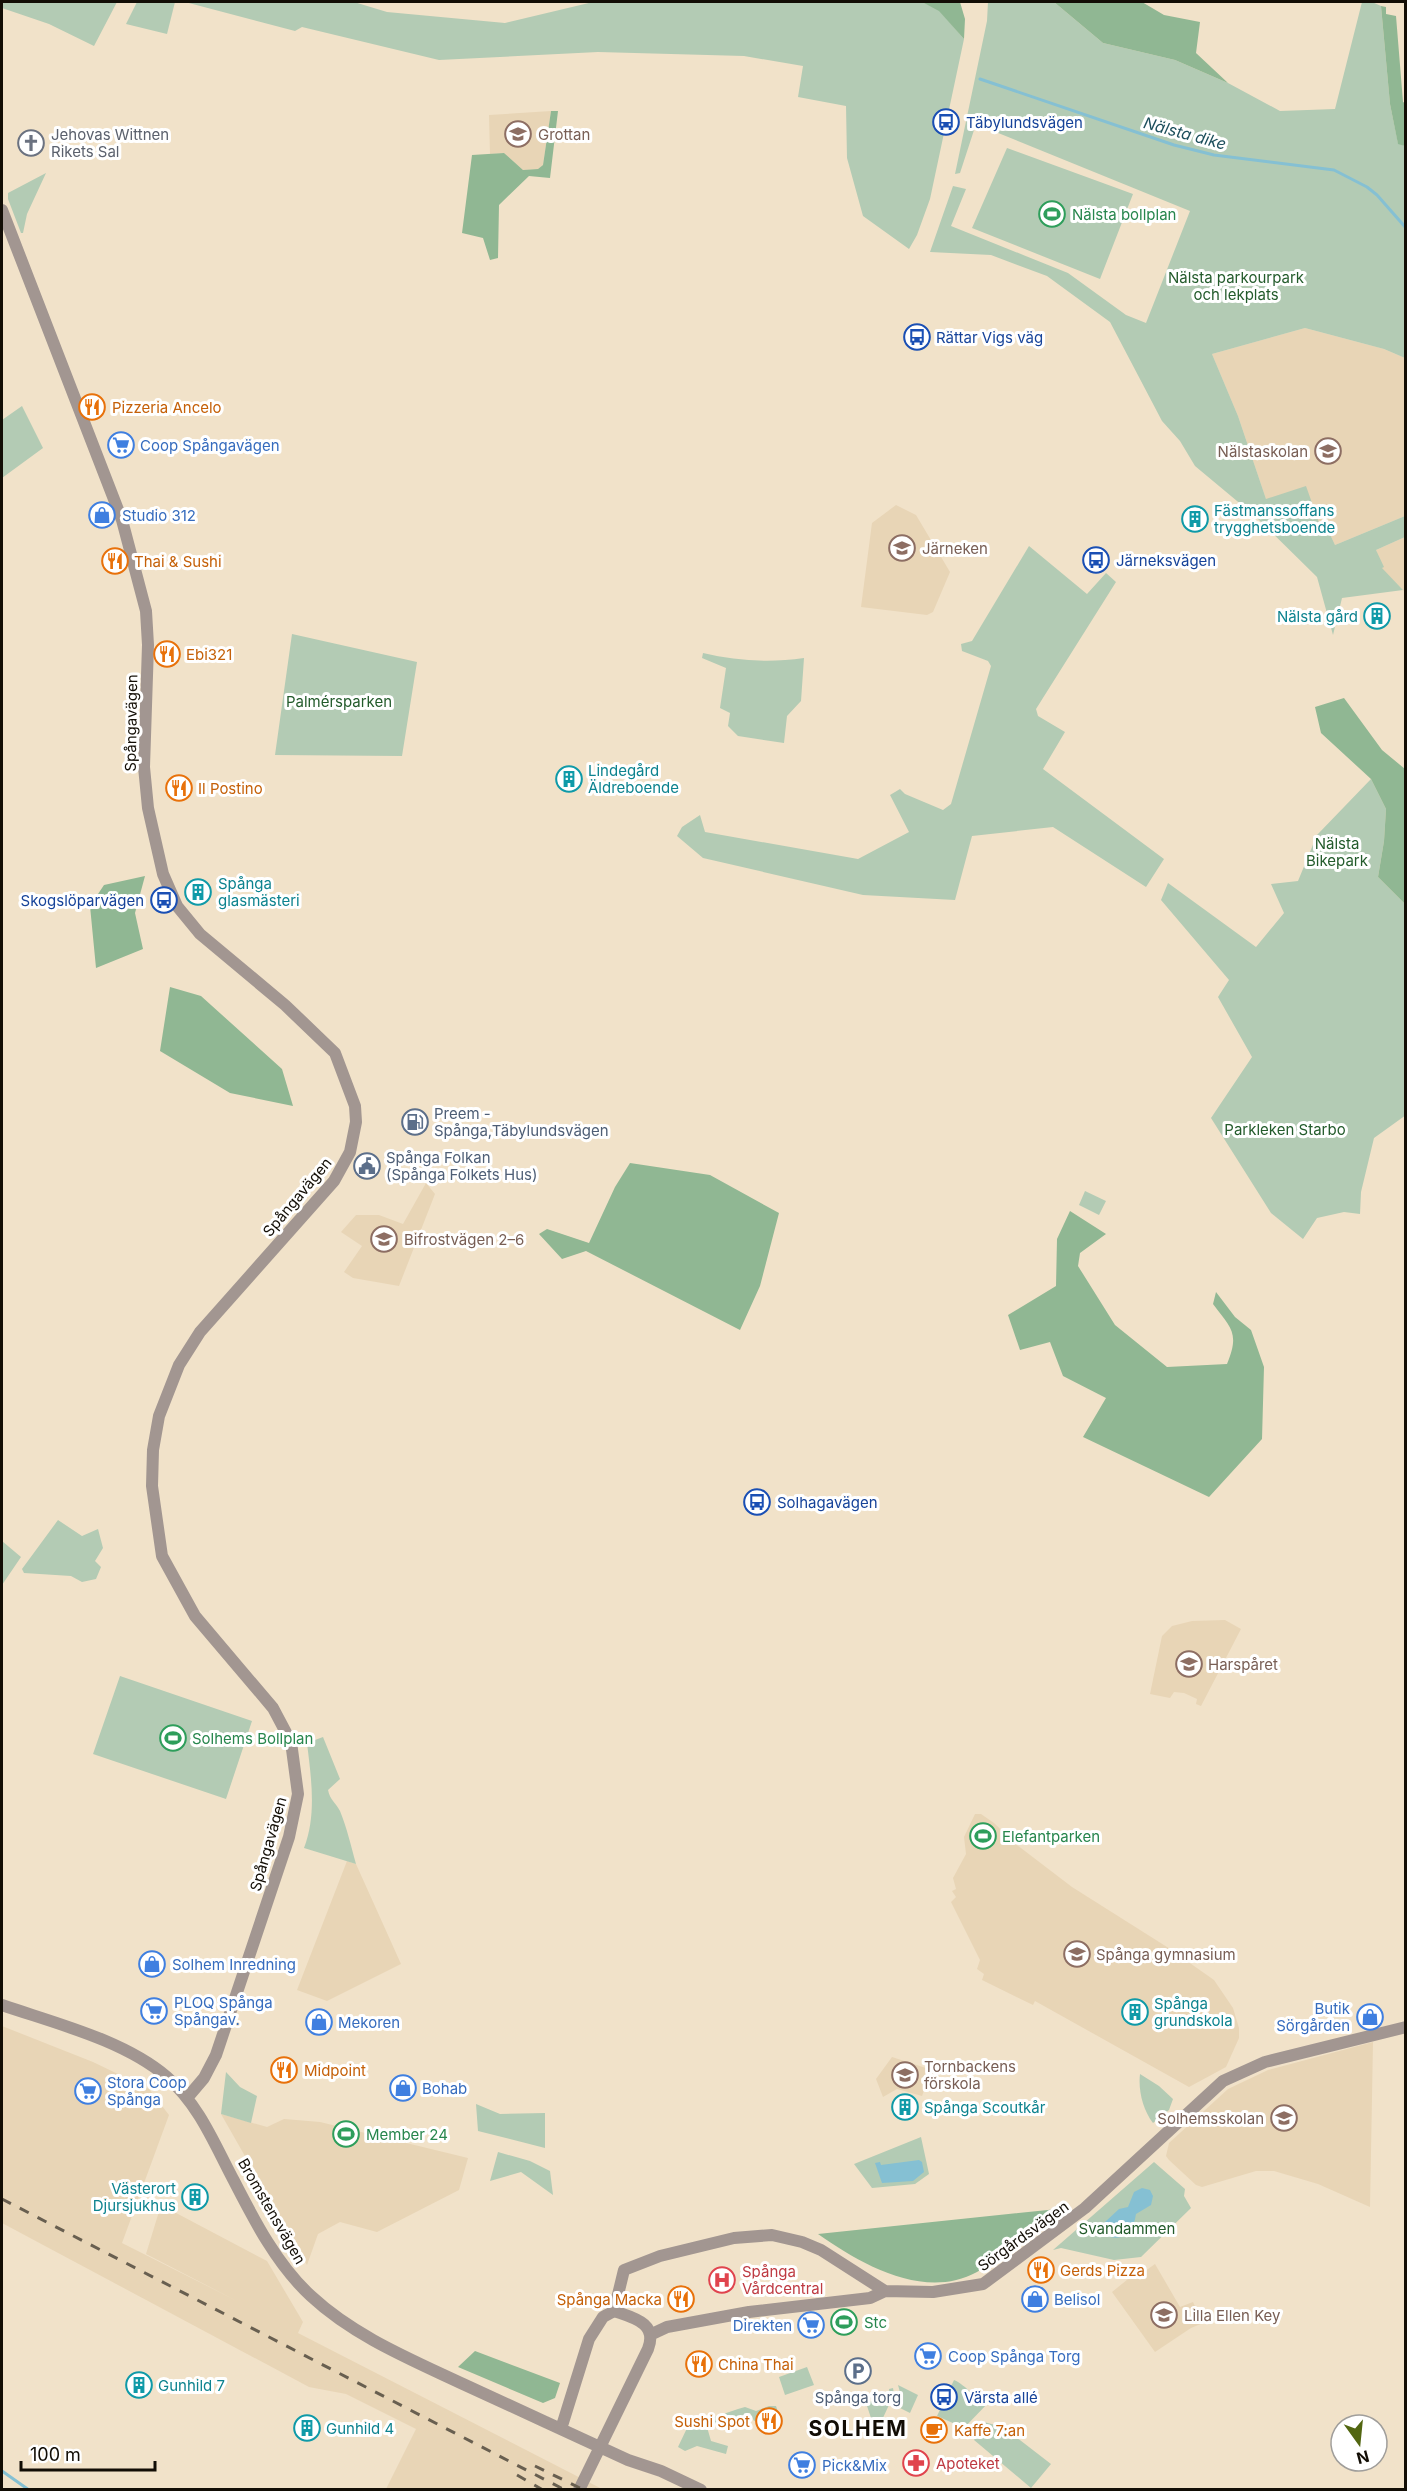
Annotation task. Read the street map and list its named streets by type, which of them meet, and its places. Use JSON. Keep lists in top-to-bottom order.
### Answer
{
  "streets": {
    "street": ["Spångavägen", "Bromstensvägen", "Sörgårdsvägen"]
  },
  "crossings": [
    ["Spångavägen", "Bromstensvägen"]
  ],
  "districts": ["SOLHEM"],
  "water": ["Nälsta dike"],
  "parks": [
    "Nälsta parkourpark och lekplats",
    "Palmérsparken",
    "Nälsta Bikepark",
    "Parkleken Starbo",
    "Svandammen"
  ],
  "places": {
    "bus stop": [
      "Täbylundsvägen",
      "Rättar Vigs väg",
      "Järneksvägen",
      "Skogslöparvägen",
      "Solhagavägen",
      "Värsta allé"
    ],
    "school or university": [
      "Grottan",
      "Nälstaskolan",
      "Järneken",
      "Bifrostvägen 2–6",
      "Harspåret",
      "Spånga gymnasium",
      "Tornbackens förskola",
      "Solhemsskolan",
      "Lilla Ellen Key"
    ],
    "church": ["Jehovas Wittnen Rikets Sal"],
    "sports": [
      "Nälsta bollplan",
      "Solhems Bollplan",
      "Elefantparken",
      "Member 24",
      "Stc"
    ],
    "restaurant": [
      "Pizzeria Ancelo",
      "Thai & Sushi",
      "Ebi321",
      "Il Postino",
      "Midpoint",
      "Gerds Pizza",
      "Spånga Macka",
      "China Thai",
      "Sushi Spot"
    ],
    "supermarket": [
      "Coop Spångavägen",
      "PLOQ Spånga Spångav.",
      "Stora Coop Spånga",
      "Direkten",
      "Coop Spånga Torg",
      "Pick&Mix"
    ],
    "shop": [
      "Studio 312",
      "Solhem Inredning",
      "Butik Sörgården",
      "Mekoren",
      "Bohab",
      "Belisol"
    ],
    "building": [
      "Fästmanssoffans trygghetsboende",
      "Nälsta gård",
      "Lindegård Äldreboende",
      "Spånga glasmästeri",
      "Spånga grundskola",
      "Spånga Scoutkår",
      "Västerort Djursjukhus",
      "Gunhild 7",
      "Gunhild 4"
    ],
    "fuel station": ["Preem - Spånga,Täbylundsvägen"],
    "public building": ["Spånga Folkan (Spånga Folkets Hus)"],
    "hospital": ["Spånga Vårdcentral"],
    "parking": ["Spånga torg"],
    "cafe": ["Kaffe 7:an"],
    "pharmacy": ["Apoteket"]
  },
  "scale_bar": "100 m",
  "north": "bottom"
}
